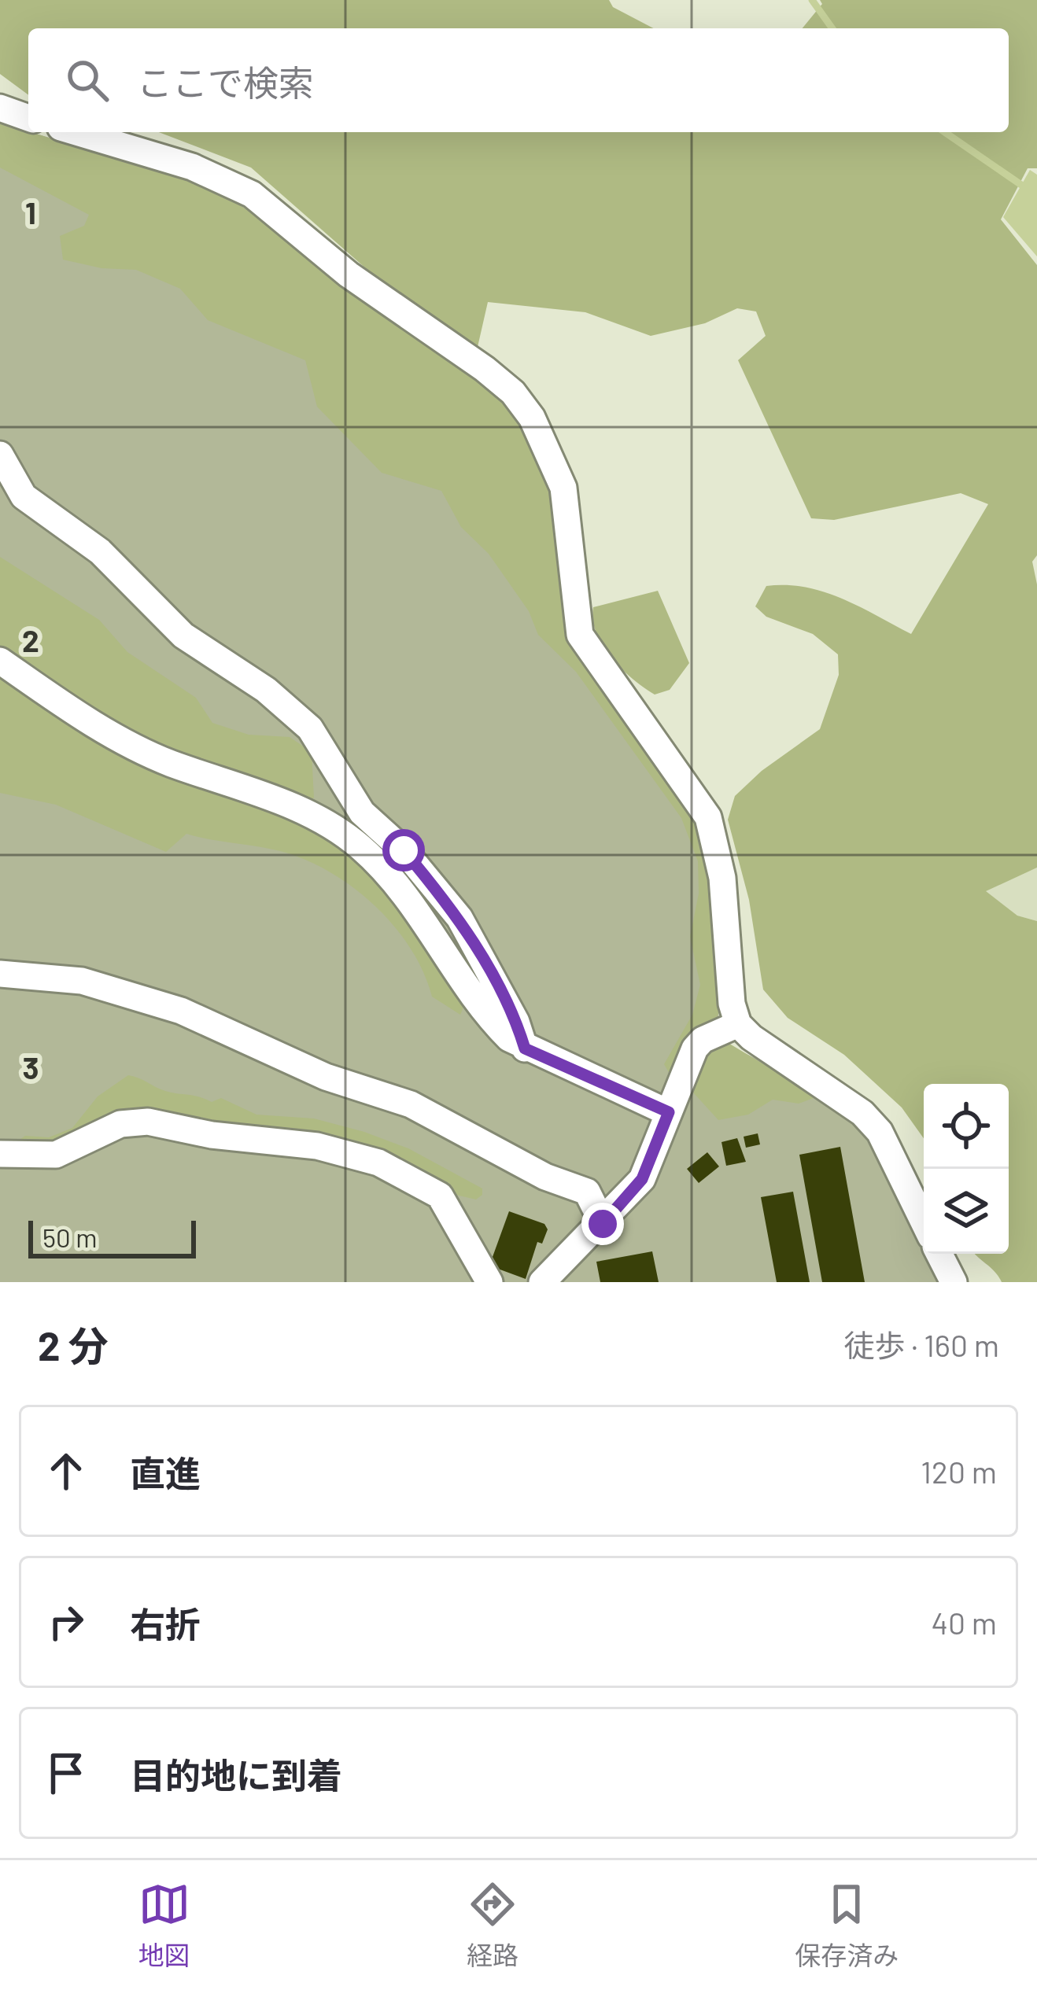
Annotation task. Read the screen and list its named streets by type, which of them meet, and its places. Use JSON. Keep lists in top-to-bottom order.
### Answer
{
  "scale_bar": "50 m",
  "page": {
    "search": "ここで検索",
    "scale": "50 m",
    "heading": ["2 分", "徒歩 · 160 m"],
    "list": [
      ["直進", "120 m"],
      ["右折", "40 m"],
      "目的地に到着"
    ],
    "nav": ["地図", "経路", "保存済み"]
  },
  "grid": {
    "rows": ["1", "2", "3"]
  }
}
